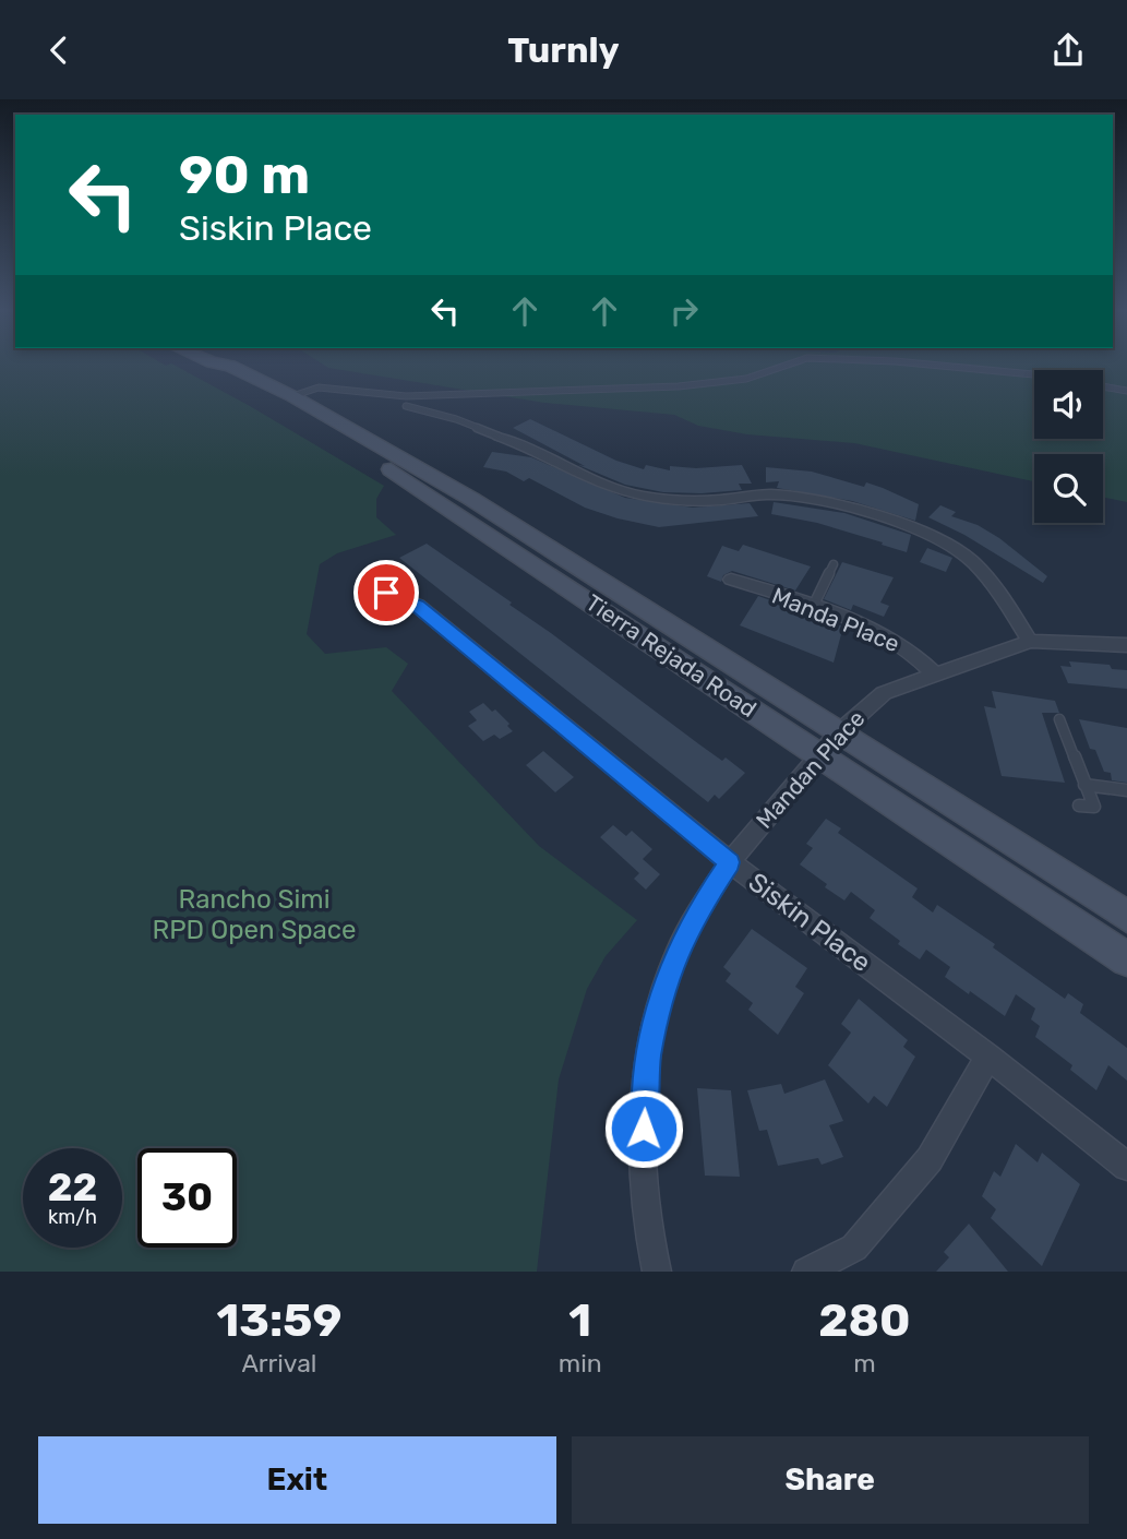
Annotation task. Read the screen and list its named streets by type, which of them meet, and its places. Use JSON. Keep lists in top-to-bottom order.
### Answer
{
  "streets": {
    "main road": ["Tierra Rejada Road"],
    "street": ["Manda Place", "Mandan Place", "Siskin Place"]
  },
  "crossings": [
    ["Manda Place", "Mandan Place"],
    ["Tierra Rejada Road", "Mandan Place"],
    ["Mandan Place", "Siskin Place"]
  ],
  "parks": ["Rancho Simi RPD Open Space"],
  "page": {
    "header": "Turnly",
    "turn": ["90 m", "Siskin Place"],
    "speed": "22 km/h",
    "limit": "30",
    "eta": [
      "13:59",
      "Arrival",
      "1",
      "min",
      "280",
      "m"
    ],
    "buttons": ["Exit", "Share"]
  }
}
